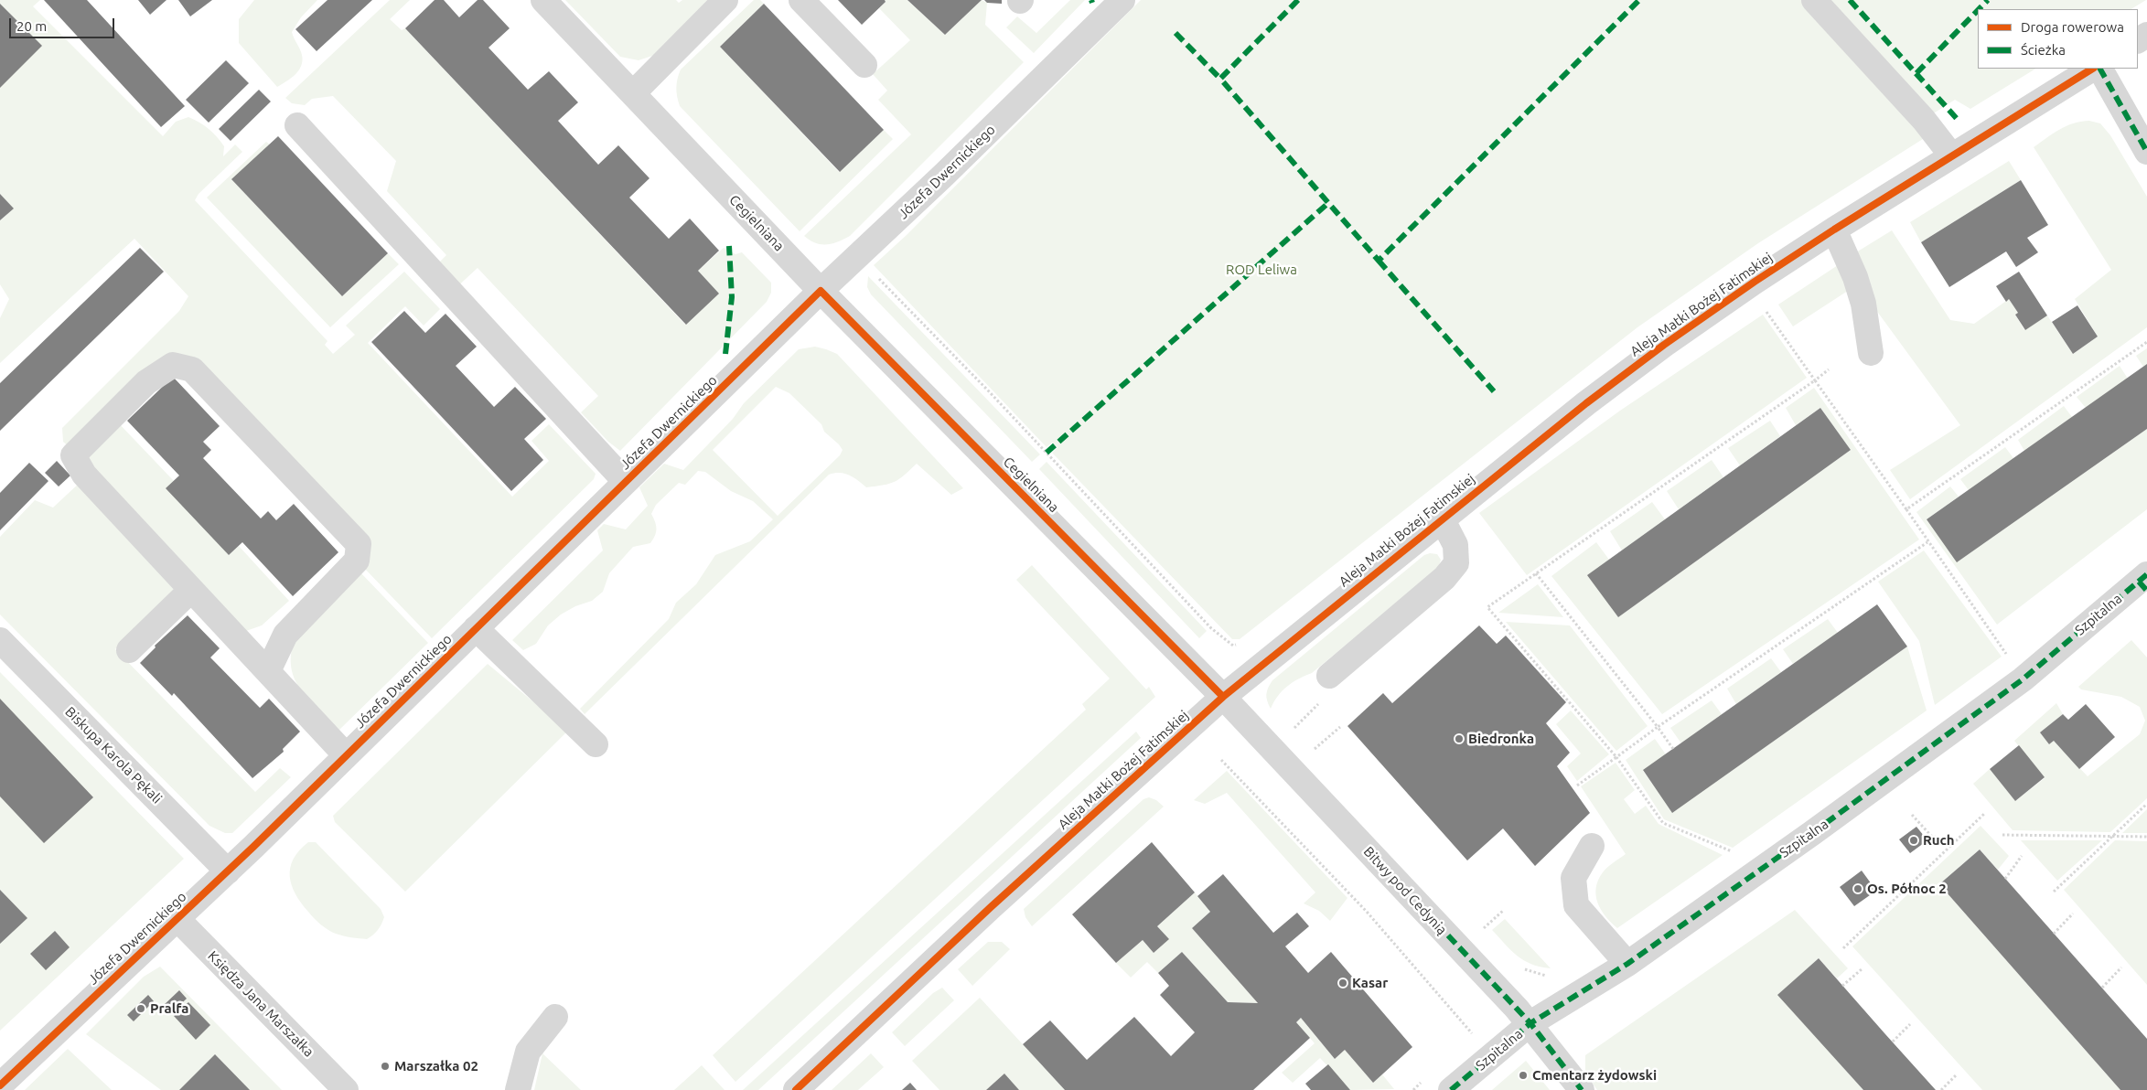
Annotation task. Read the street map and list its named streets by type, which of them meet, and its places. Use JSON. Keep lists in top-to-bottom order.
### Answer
{
  "streets": {
    "street": [
      "Józefa Dwernickiego",
      "Cegielniana",
      "Aleja Matki Bożej Fatimskiej",
      "Szpitalna",
      "Biskupa Karola Pękali",
      "Bitwy pod Cedynią",
      "Księdza Jana Marszałka"
    ]
  },
  "crossings": [
    ["Józefa Dwernickiego", "Cegielniana"],
    ["Józefa Dwernickiego", "Biskupa Karola Pękali"],
    ["Józefa Dwernickiego", "Księdza Jana Marszałka"],
    ["Cegielniana", "Aleja Matki Bożej Fatimskiej"],
    ["Cegielniana", "Bitwy pod Cedynią"],
    ["Aleja Matki Bożej Fatimskiej", "Bitwy pod Cedynią"],
    ["Szpitalna", "Bitwy pod Cedynią"]
  ],
  "parks": ["ROD Leliwa"],
  "places": [
    "Biedronka",
    "Ruch",
    "Os. Północ 2",
    "Kasar",
    "Pralfa",
    "Marszałka 02",
    "Cmentarz żydowski"
  ],
  "legend": ["Droga rowerowa", "Ścieżka"],
  "scale_bar": "20 m"
}
